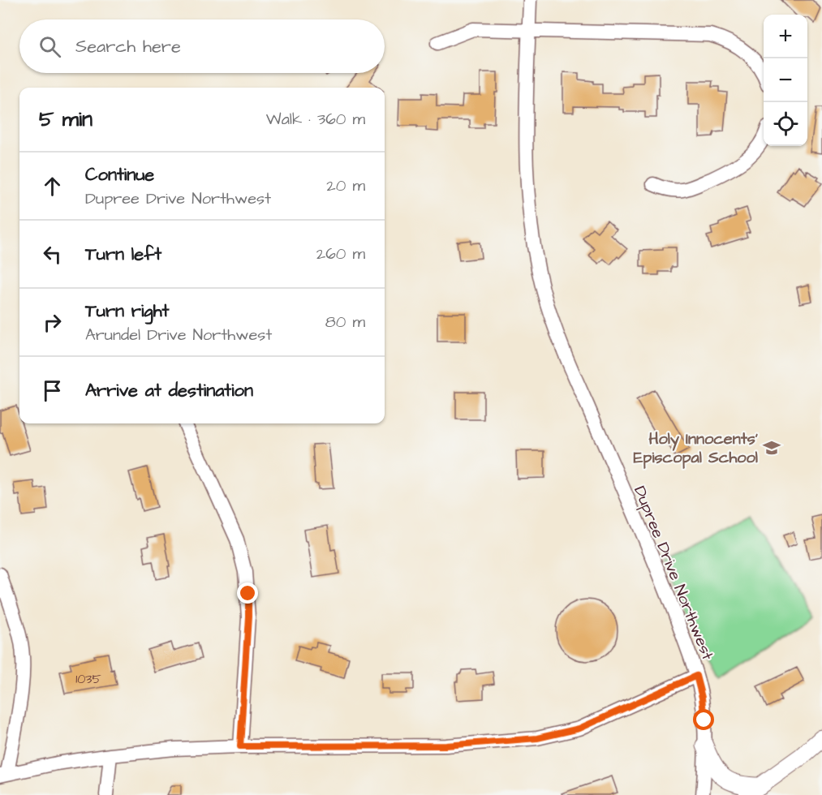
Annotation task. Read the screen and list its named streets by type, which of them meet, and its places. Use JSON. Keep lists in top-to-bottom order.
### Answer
{
  "streets": {
    "street": ["Dupree Drive Northwest"]
  },
  "places": {
    "school or university": ["Holy Innocents' Episcopal School"]
  },
  "house_numbers": ["1035"],
  "page": {
    "map_buttons": ["+", "−"],
    "search": "Search here",
    "heading": ["5 min", "Walk · 360 m"],
    "list": [
      ["Continue", "Dupree Drive Northwest", "20 m"],
      ["Turn left", "260 m"],
      ["Turn right", "Arundel Drive Northwest", "80 m"],
      "Arrive at destination"
    ]
  }
}
